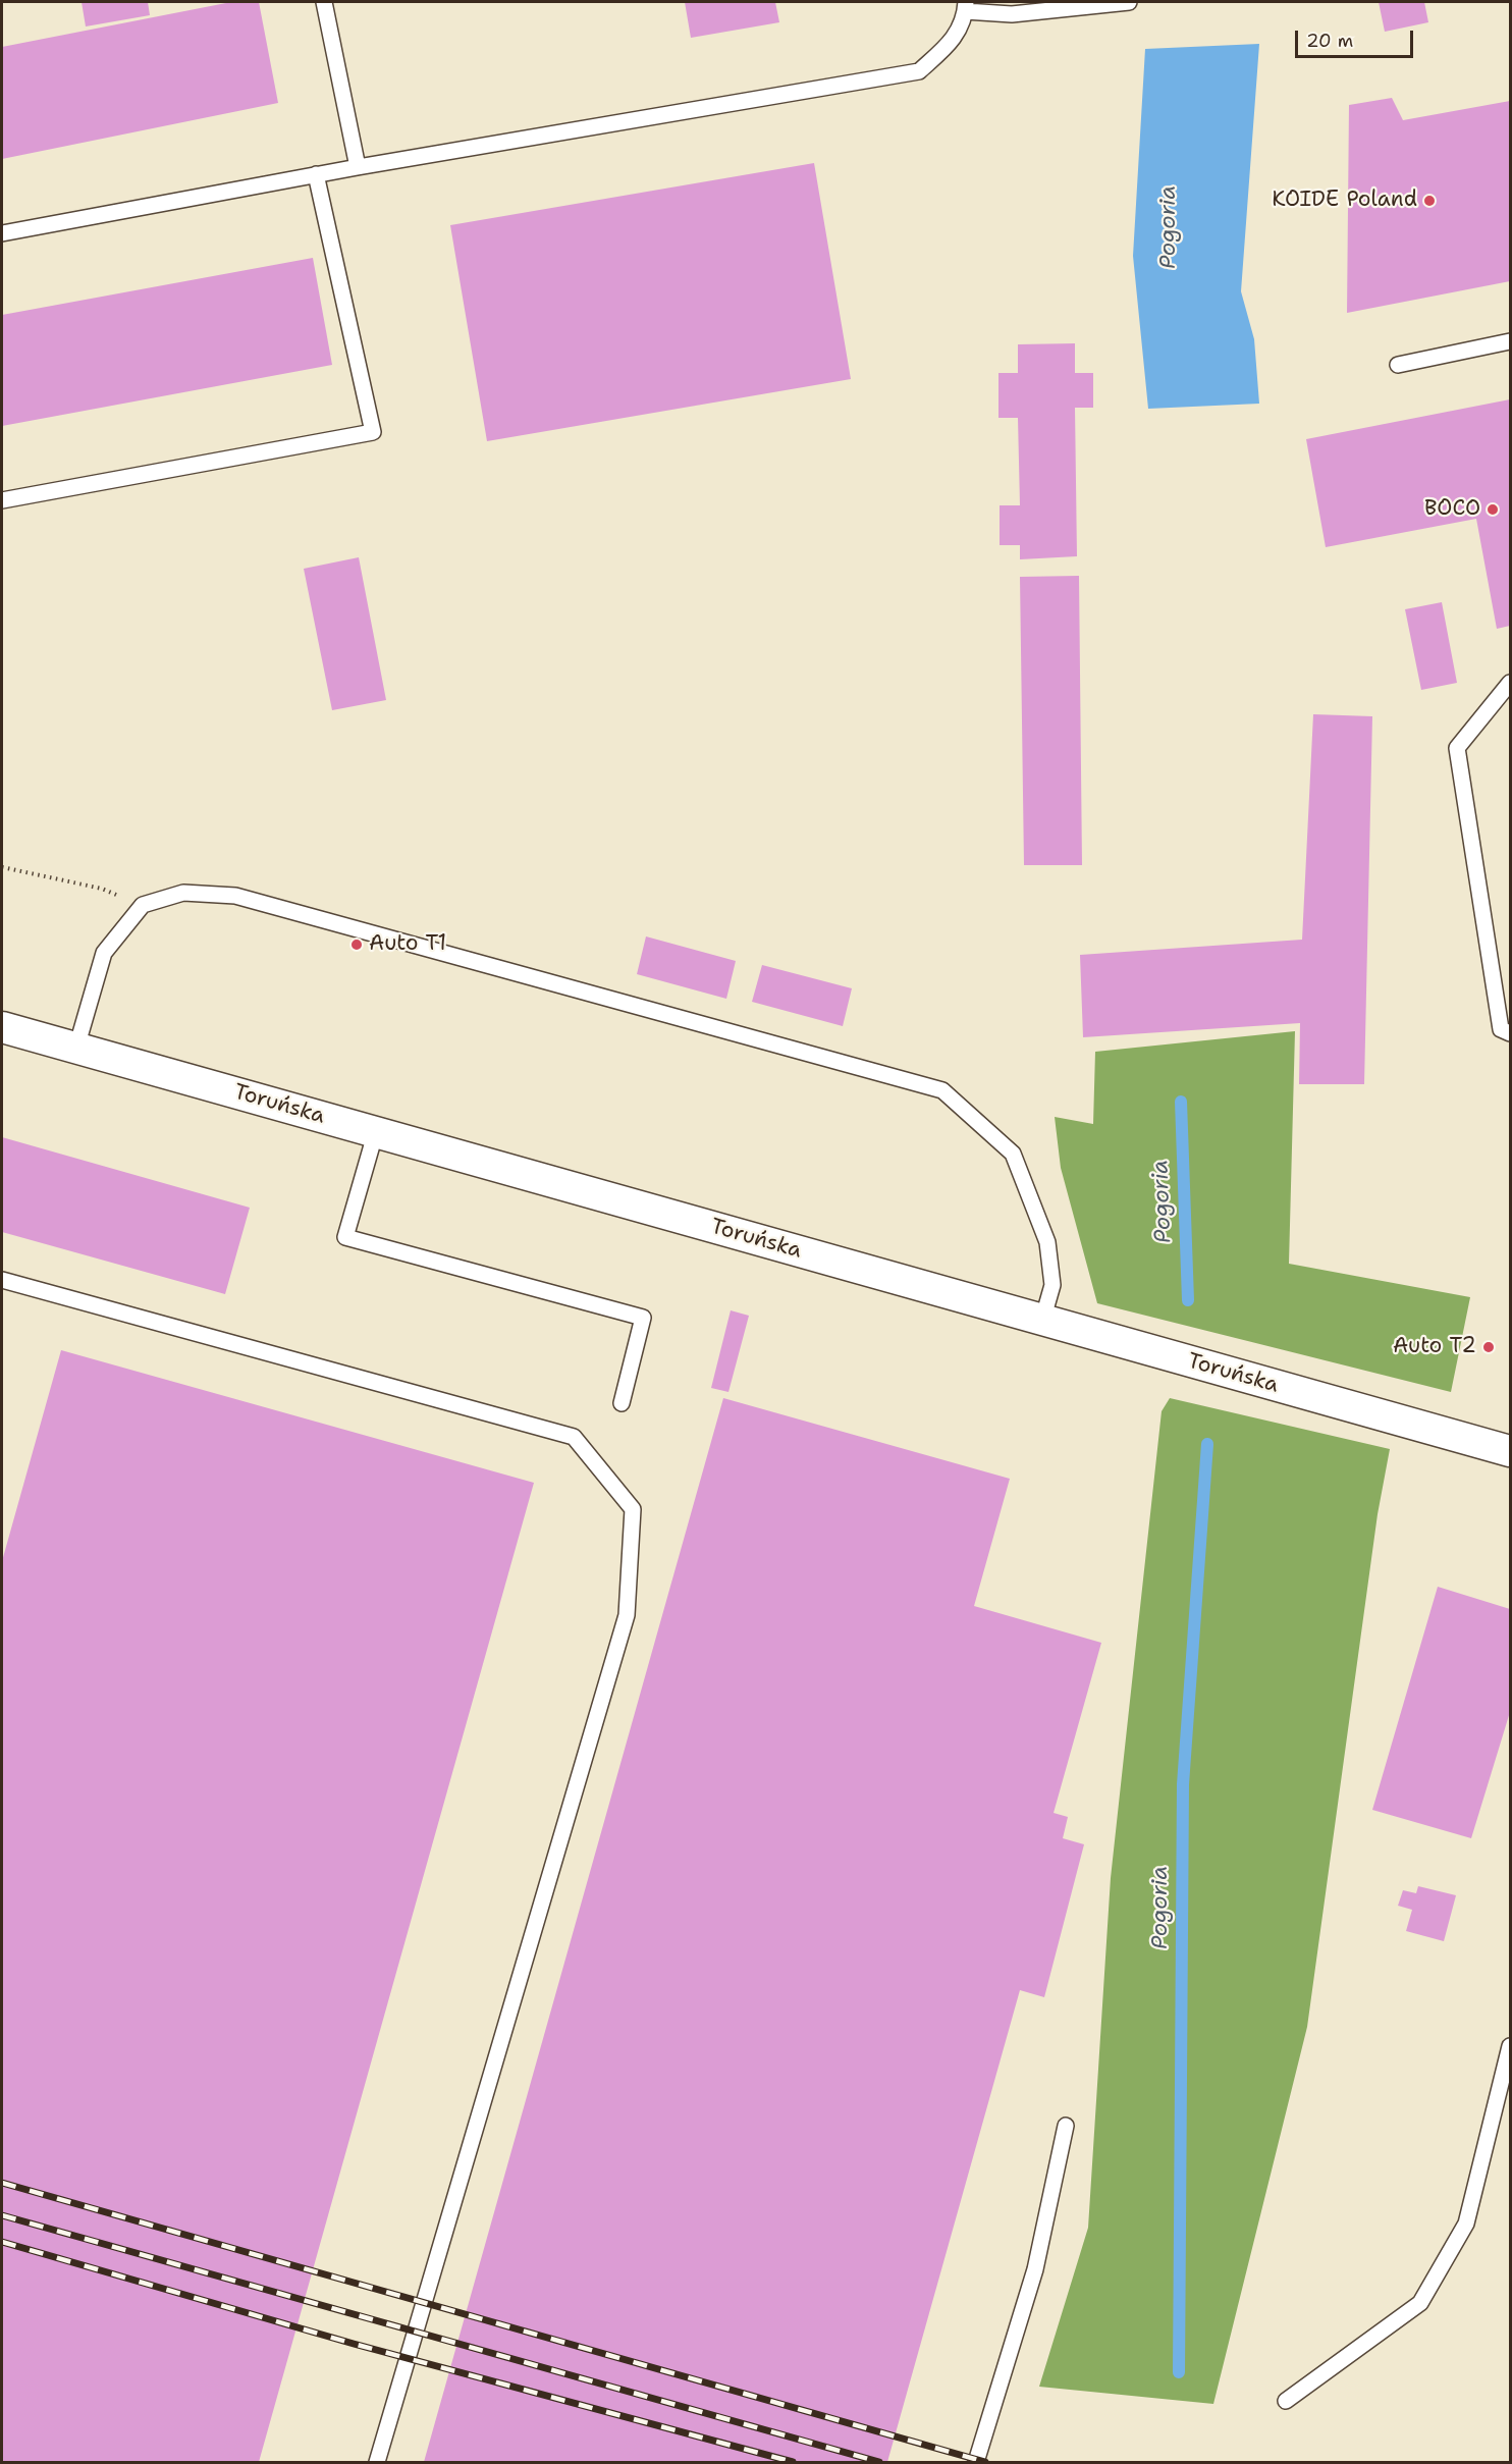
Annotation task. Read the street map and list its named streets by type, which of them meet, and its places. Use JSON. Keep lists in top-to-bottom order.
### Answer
{
  "streets": {
    "street": ["Toruńska"]
  },
  "water": ["Pogoria"],
  "places": [
    "KOIDE Poland",
    "BOCO",
    "Auto T1",
    "Auto T2"
  ],
  "scale_bar": "20 m"
}
